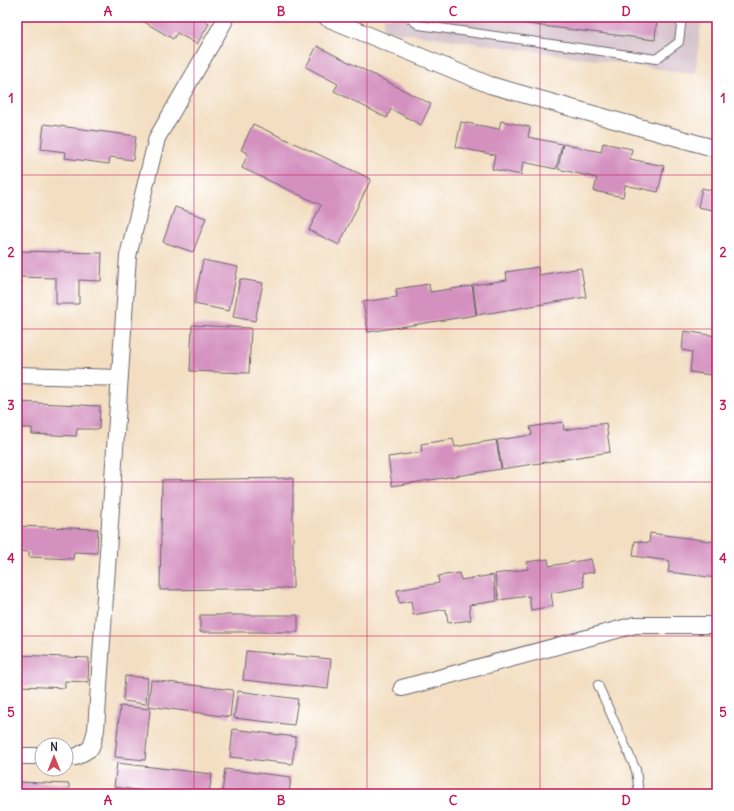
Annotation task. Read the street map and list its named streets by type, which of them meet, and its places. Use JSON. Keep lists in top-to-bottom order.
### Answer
{
  "north": "top",
  "grid": {
    "columns": [
      "A",
      "B",
      "C",
      "D"
    ],
    "rows": [
      "1",
      "2",
      "3",
      "4",
      "5"
    ]
  }
}
